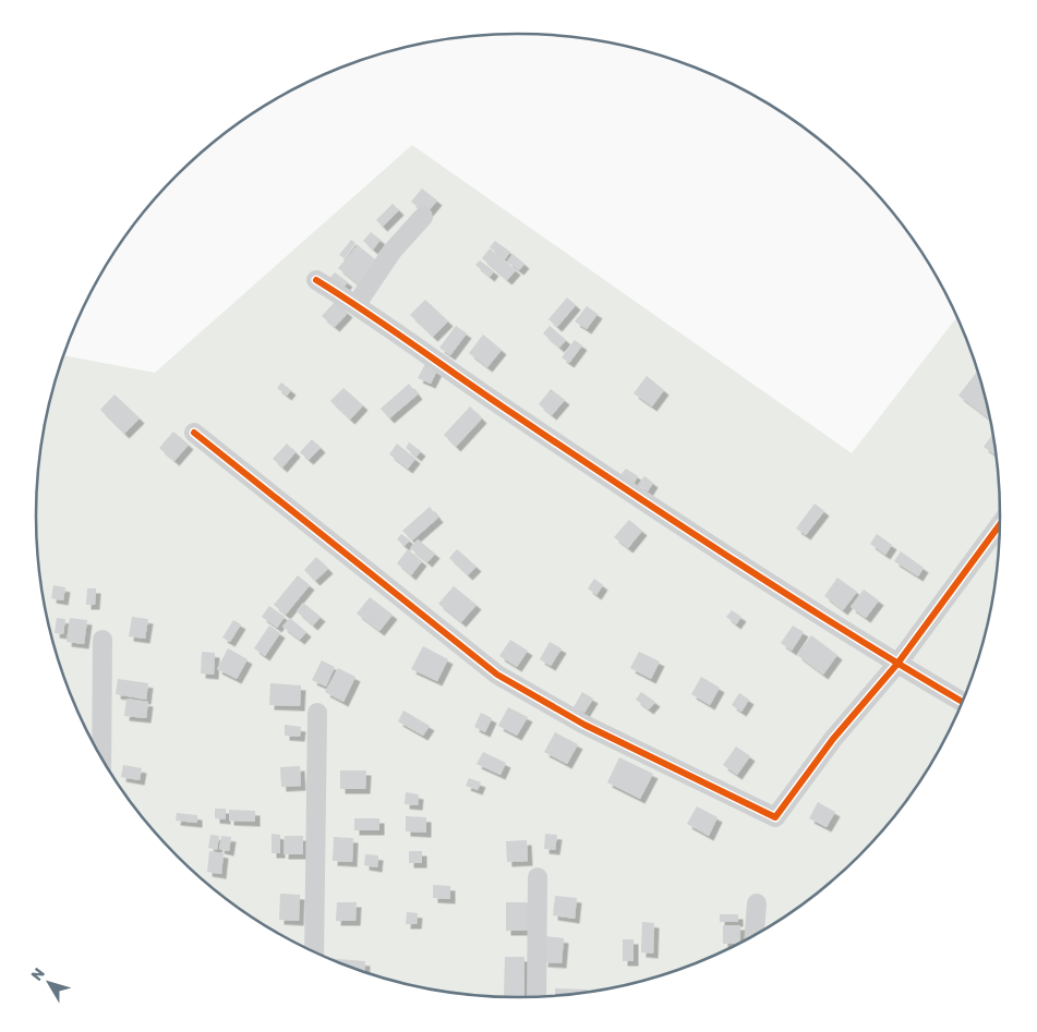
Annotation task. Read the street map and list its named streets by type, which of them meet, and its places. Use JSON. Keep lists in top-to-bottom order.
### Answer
{
  "north": "top left"
}
